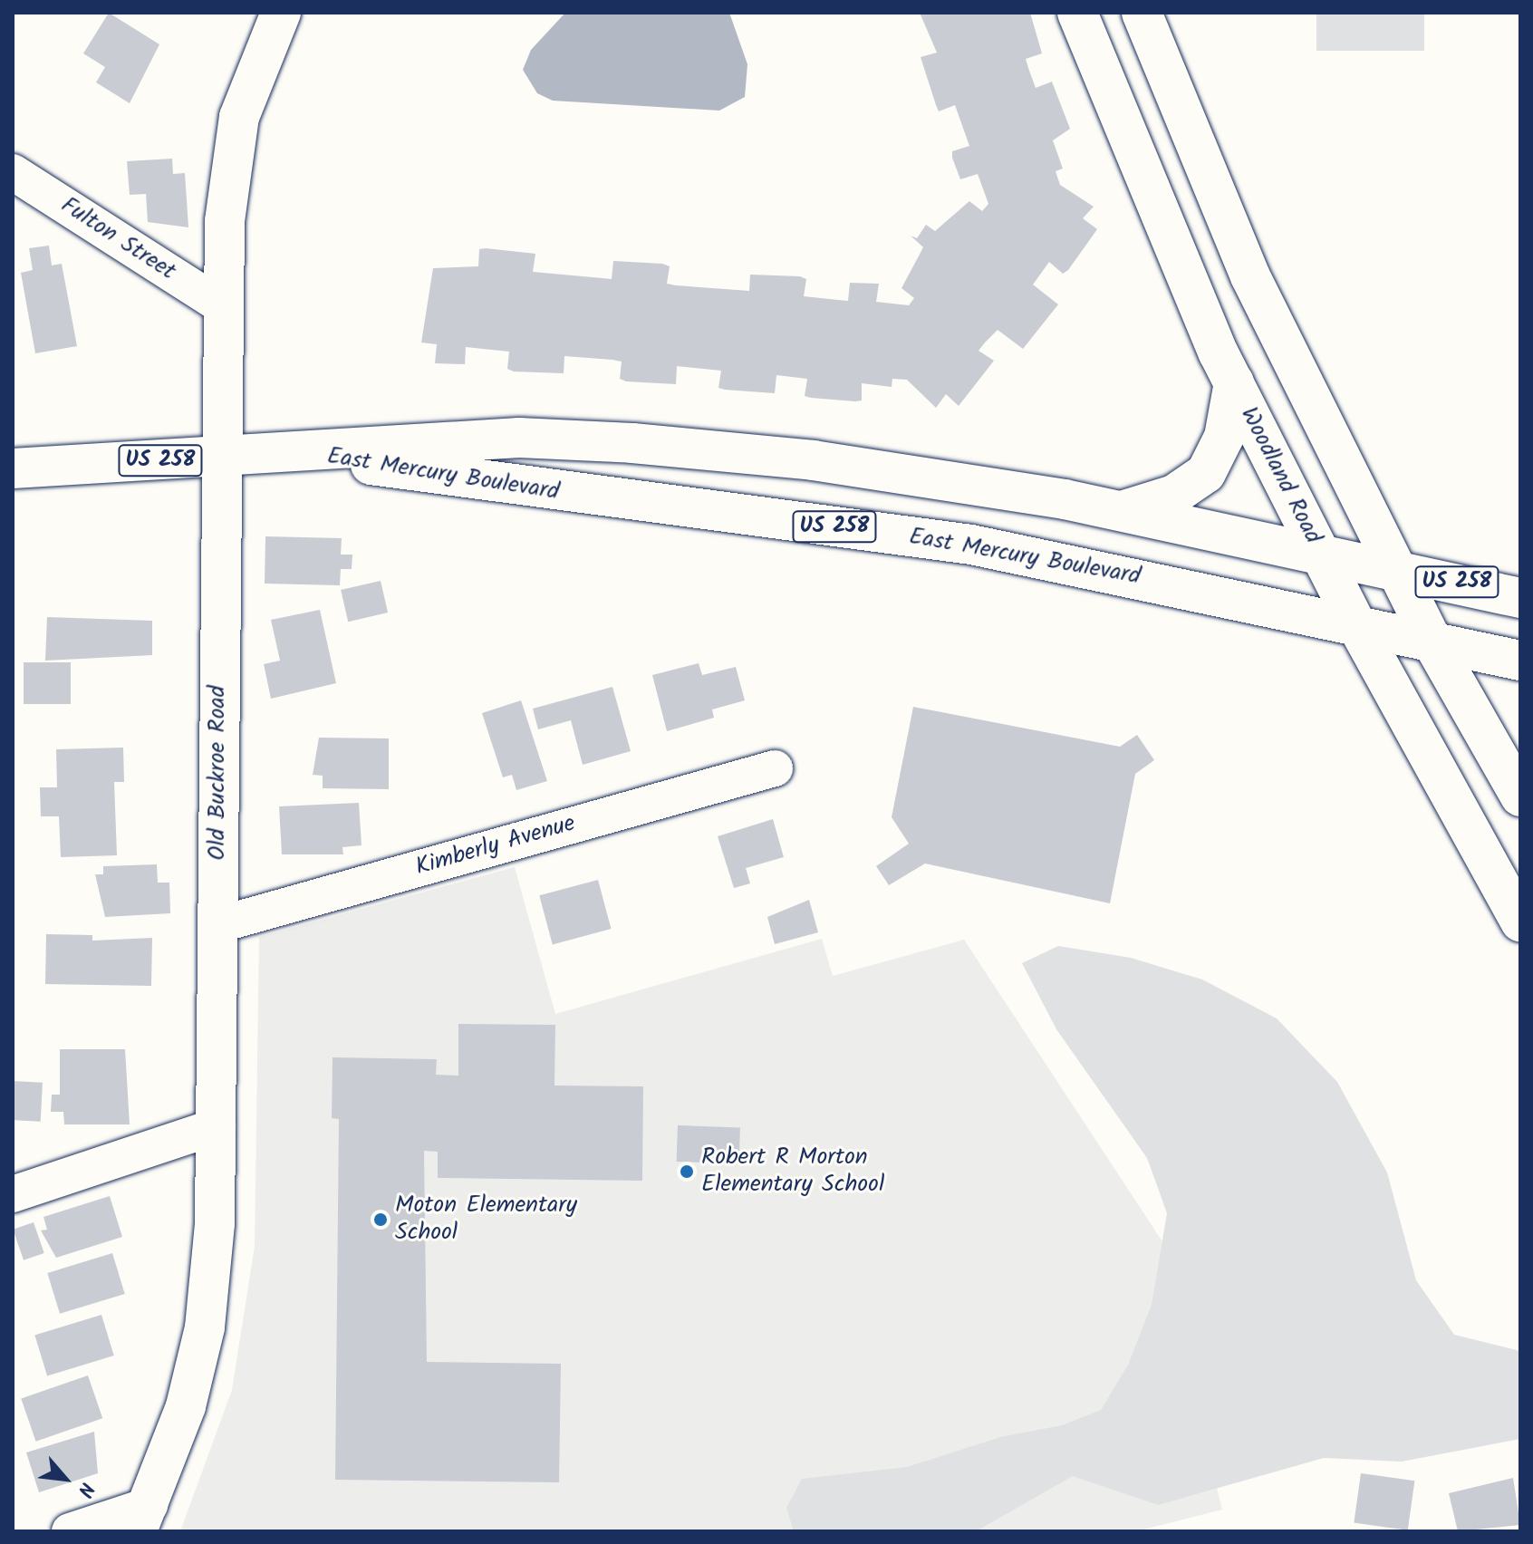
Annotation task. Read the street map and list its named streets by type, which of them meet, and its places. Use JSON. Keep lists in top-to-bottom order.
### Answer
{
  "streets": {
    "main road": [
      "US 258",
      "East Mercury Boulevard",
      "Woodland Road",
      "Old Buckroe Road"
    ],
    "street": ["Fulton Street", "Kimberly Avenue"]
  },
  "crossings": [
    ["Fulton Street", "Old Buckroe Road"],
    ["East Mercury Boulevard", "Woodland Road"],
    ["East Mercury Boulevard", "Old Buckroe Road"],
    ["Old Buckroe Road", "Kimberly Avenue"]
  ],
  "places": ["Robert R Morton Elementary School", "Moton Elementary School"],
  "north": "bottom right"
}
